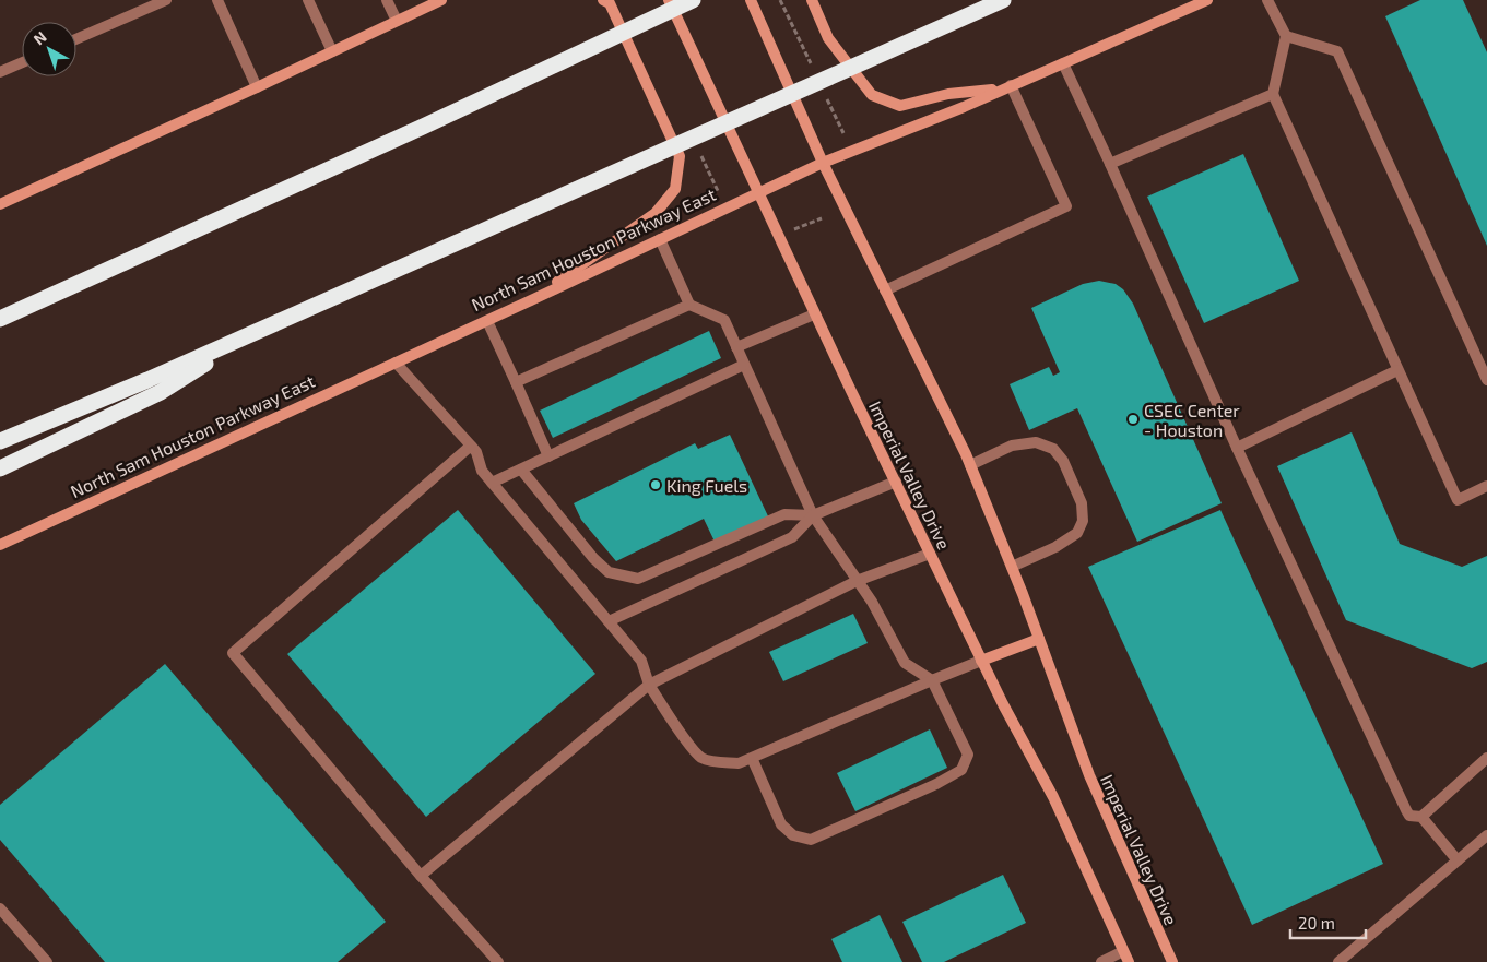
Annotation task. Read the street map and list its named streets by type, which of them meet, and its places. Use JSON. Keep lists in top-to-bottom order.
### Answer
{
  "streets": {
    "main road": ["North Sam Houston Parkway East", "Imperial Valley Drive"]
  },
  "crossings": [
    ["North Sam Houston Parkway East", "Imperial Valley Drive"]
  ],
  "places": ["CSEC Center - Houston", "King Fuels"],
  "scale_bar": "20 m",
  "north": "top left"
}
